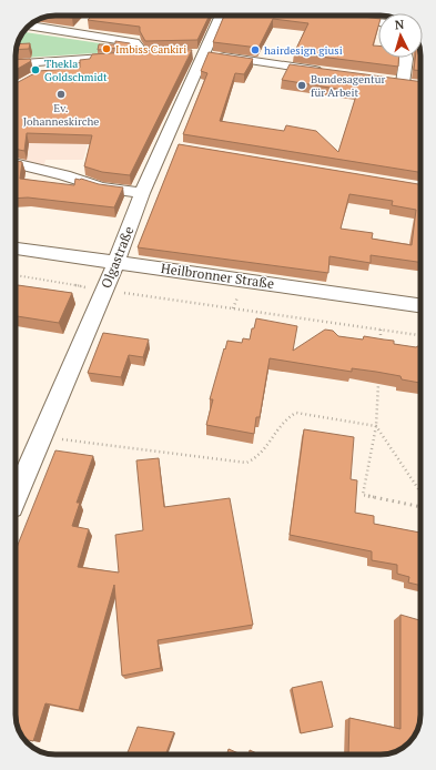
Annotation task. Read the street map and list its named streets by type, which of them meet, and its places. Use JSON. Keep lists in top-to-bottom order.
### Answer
{
  "streets": {
    "street": ["Olgastraße", "Heilbronner Straße"]
  },
  "crossings": [
    ["Olgastraße", "Heilbronner Straße"]
  ],
  "places": [
    "Imbiss Cankiri",
    "hairdesign giusi",
    "Thekla Goldschmidt",
    "Bundesagentur für Arbeit",
    "Ev. Johanneskirche"
  ],
  "north": "top"
}
